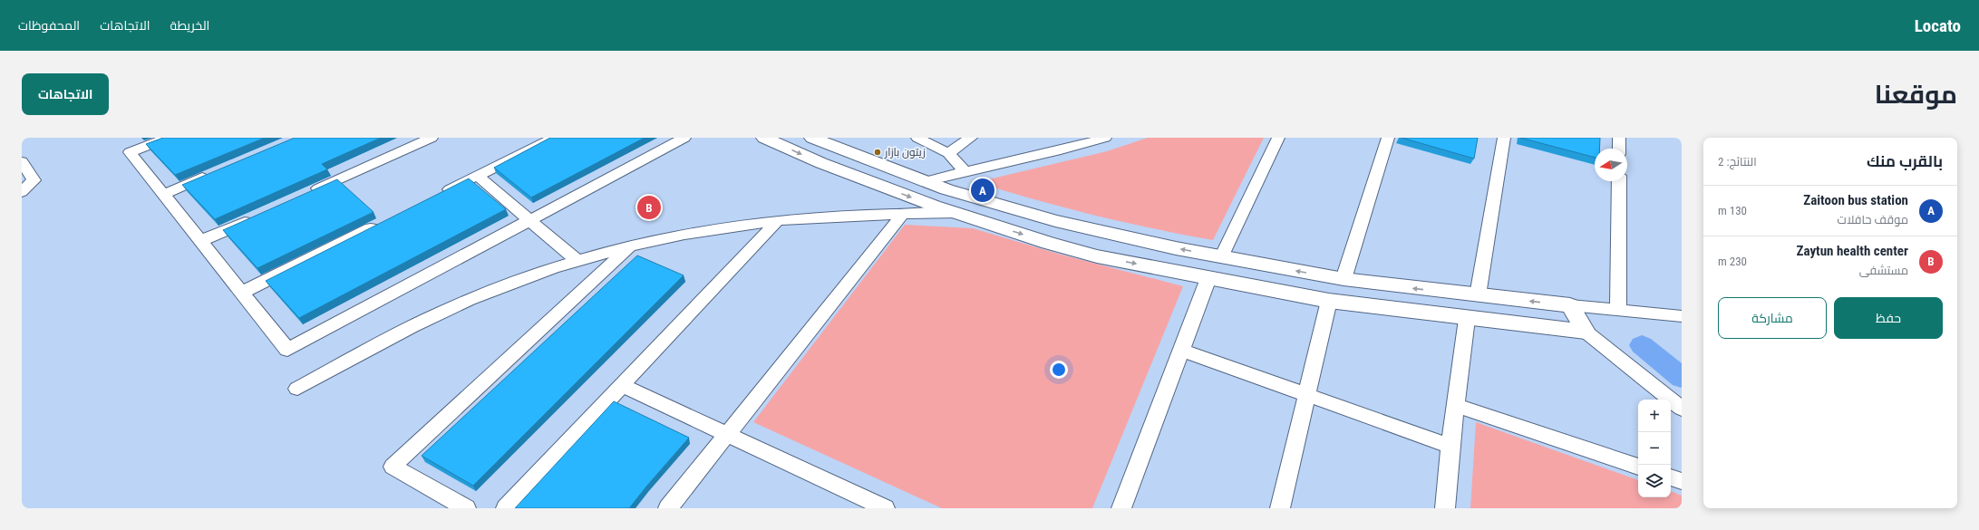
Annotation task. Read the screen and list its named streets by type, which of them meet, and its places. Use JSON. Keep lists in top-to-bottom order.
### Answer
{
  "places": ["زيتون بازار"],
  "north": "left",
  "page": {
    "header": "Locato",
    "nav": ["الخريطة", "الاتجاهات", "المحفوظات"],
    "title": "موقعنا",
    "buttons": [
      "الاتجاهات",
      ["حفظ", "مشاركة"]
    ],
    "heading": ["بالقرب منك", "النتائج: 2"],
    "pins": ["A", "B"],
    "list": [
      {
        "mark": "A",
        "name": "Zaitoon bus station",
        "note": "موقف حافلات",
        "value": "130 m"
      },
      {
        "mark": "B",
        "name": "Zaytun health center",
        "note": "مستشفى",
        "value": "230 m"
      }
    ],
    "map_buttons": ["+", "−"]
  }
}
